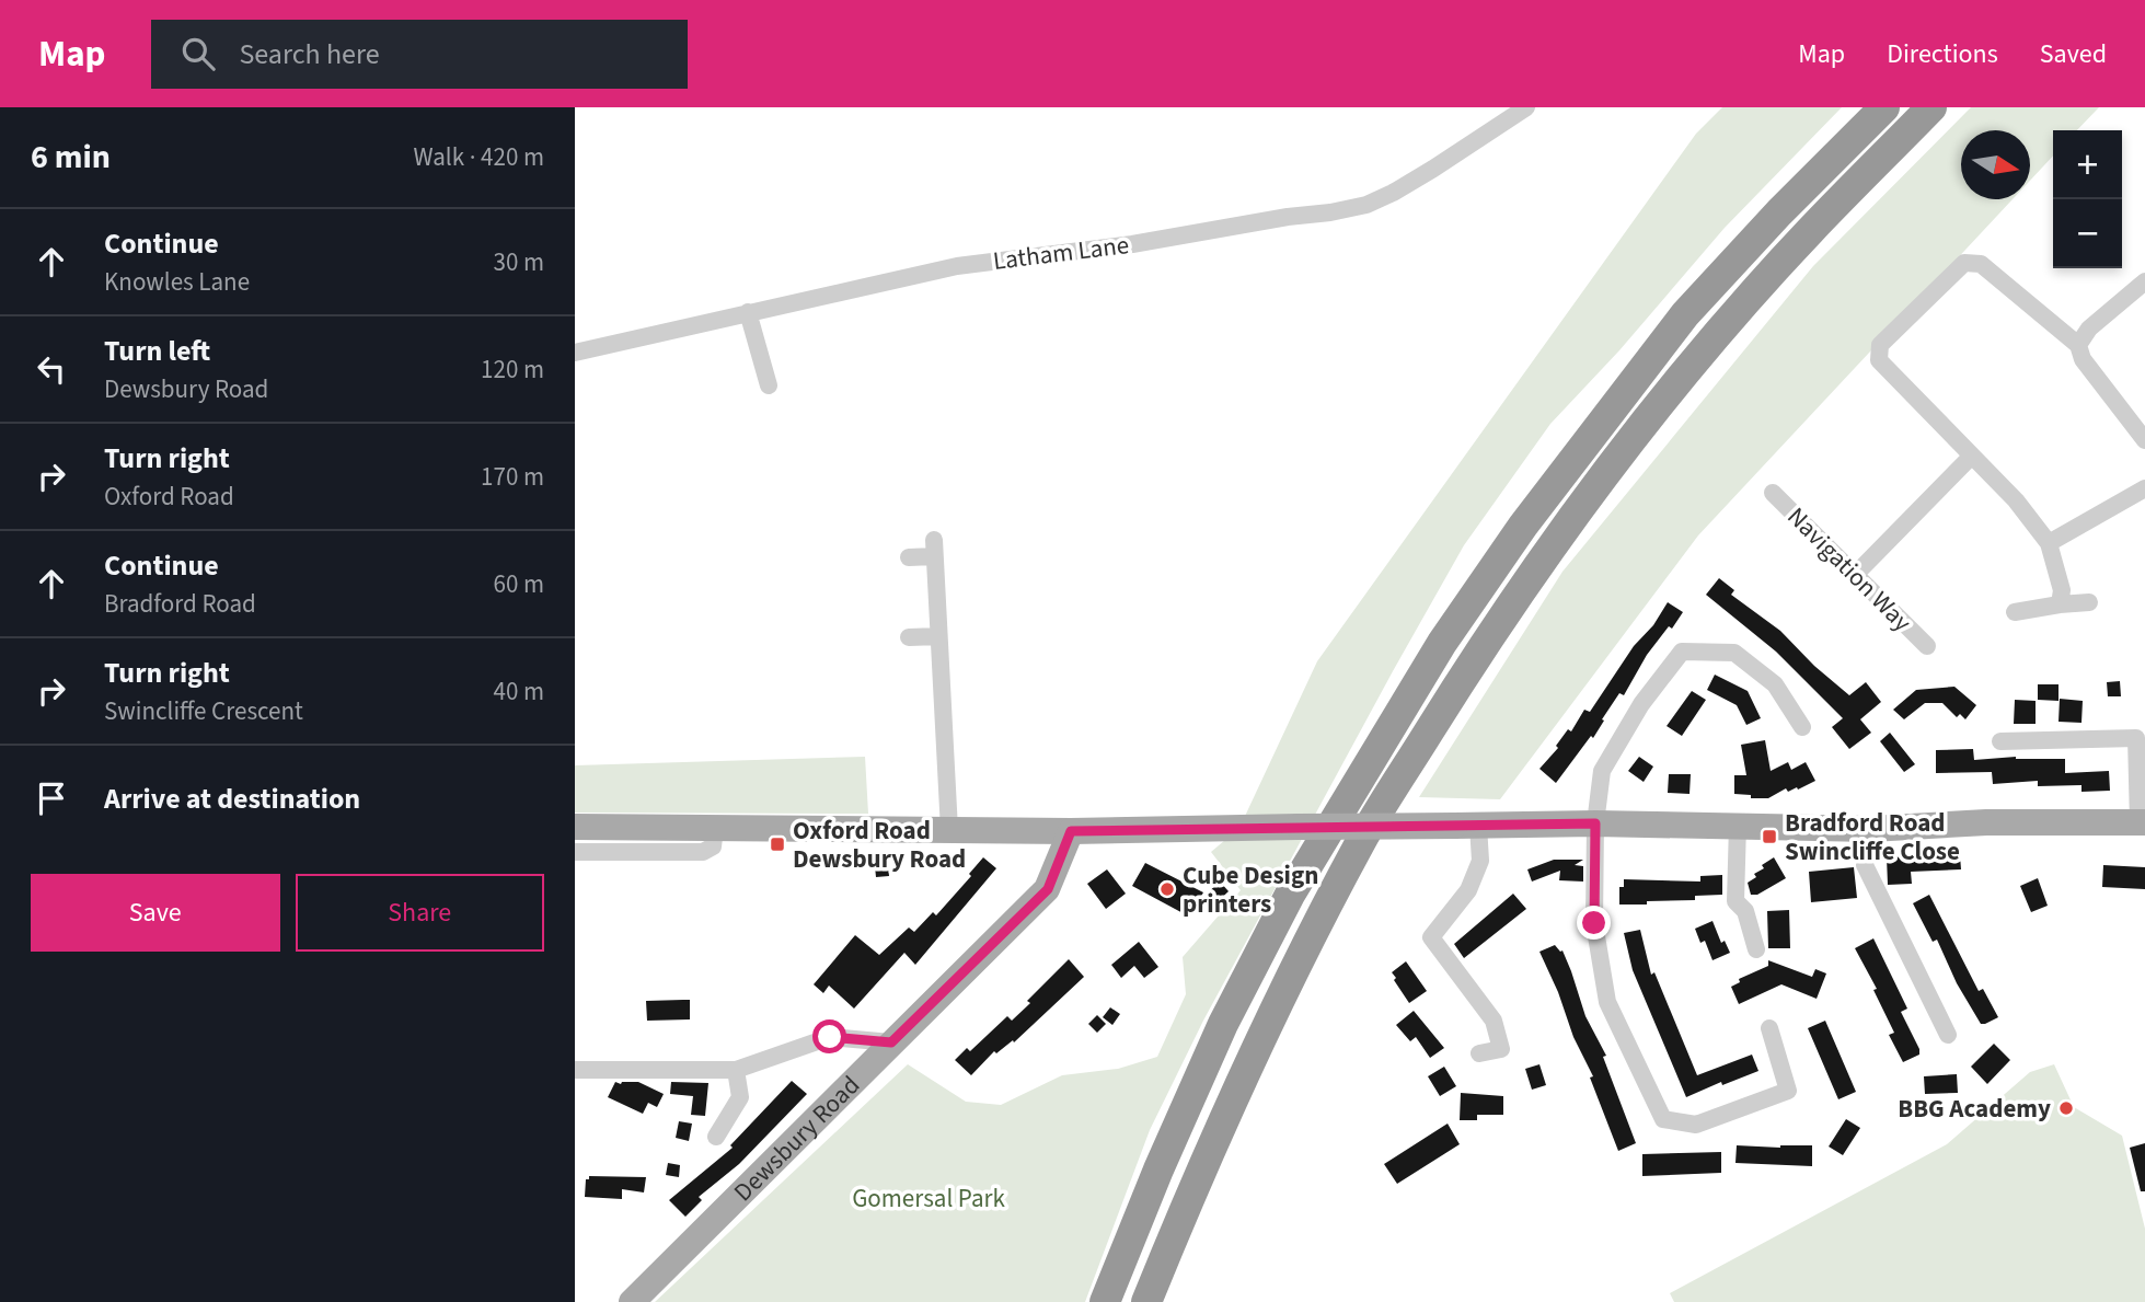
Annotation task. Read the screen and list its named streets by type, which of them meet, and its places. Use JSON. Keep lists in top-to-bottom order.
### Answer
{
  "streets": {
    "main road": ["Dewsbury Road"],
    "street": ["Latham Lane", "Navigation Way"]
  },
  "parks": ["Gomersal Park"],
  "places": {
    "transit": ["Bradford Road Swincliffe Close", "Oxford Road Dewsbury Road"],
    "other": ["Cube Design printers", "BBG Academy"]
  },
  "north": "right",
  "page": {
    "header": "Map",
    "search": "Search here",
    "nav": ["Map", "Directions", "Saved"],
    "heading": ["6 min", "Walk · 420 m"],
    "map_buttons": ["+", "−"],
    "list": [
      ["Continue", "Knowles Lane", "30 m"],
      ["Turn left", "Dewsbury Road", "120 m"],
      ["Turn right", "Oxford Road", "170 m"],
      ["Continue", "Bradford Road", "60 m"],
      ["Turn right", "Swincliffe Crescent", "40 m"],
      "Arrive at destination"
    ],
    "buttons": ["Save", "Share"]
  }
}
